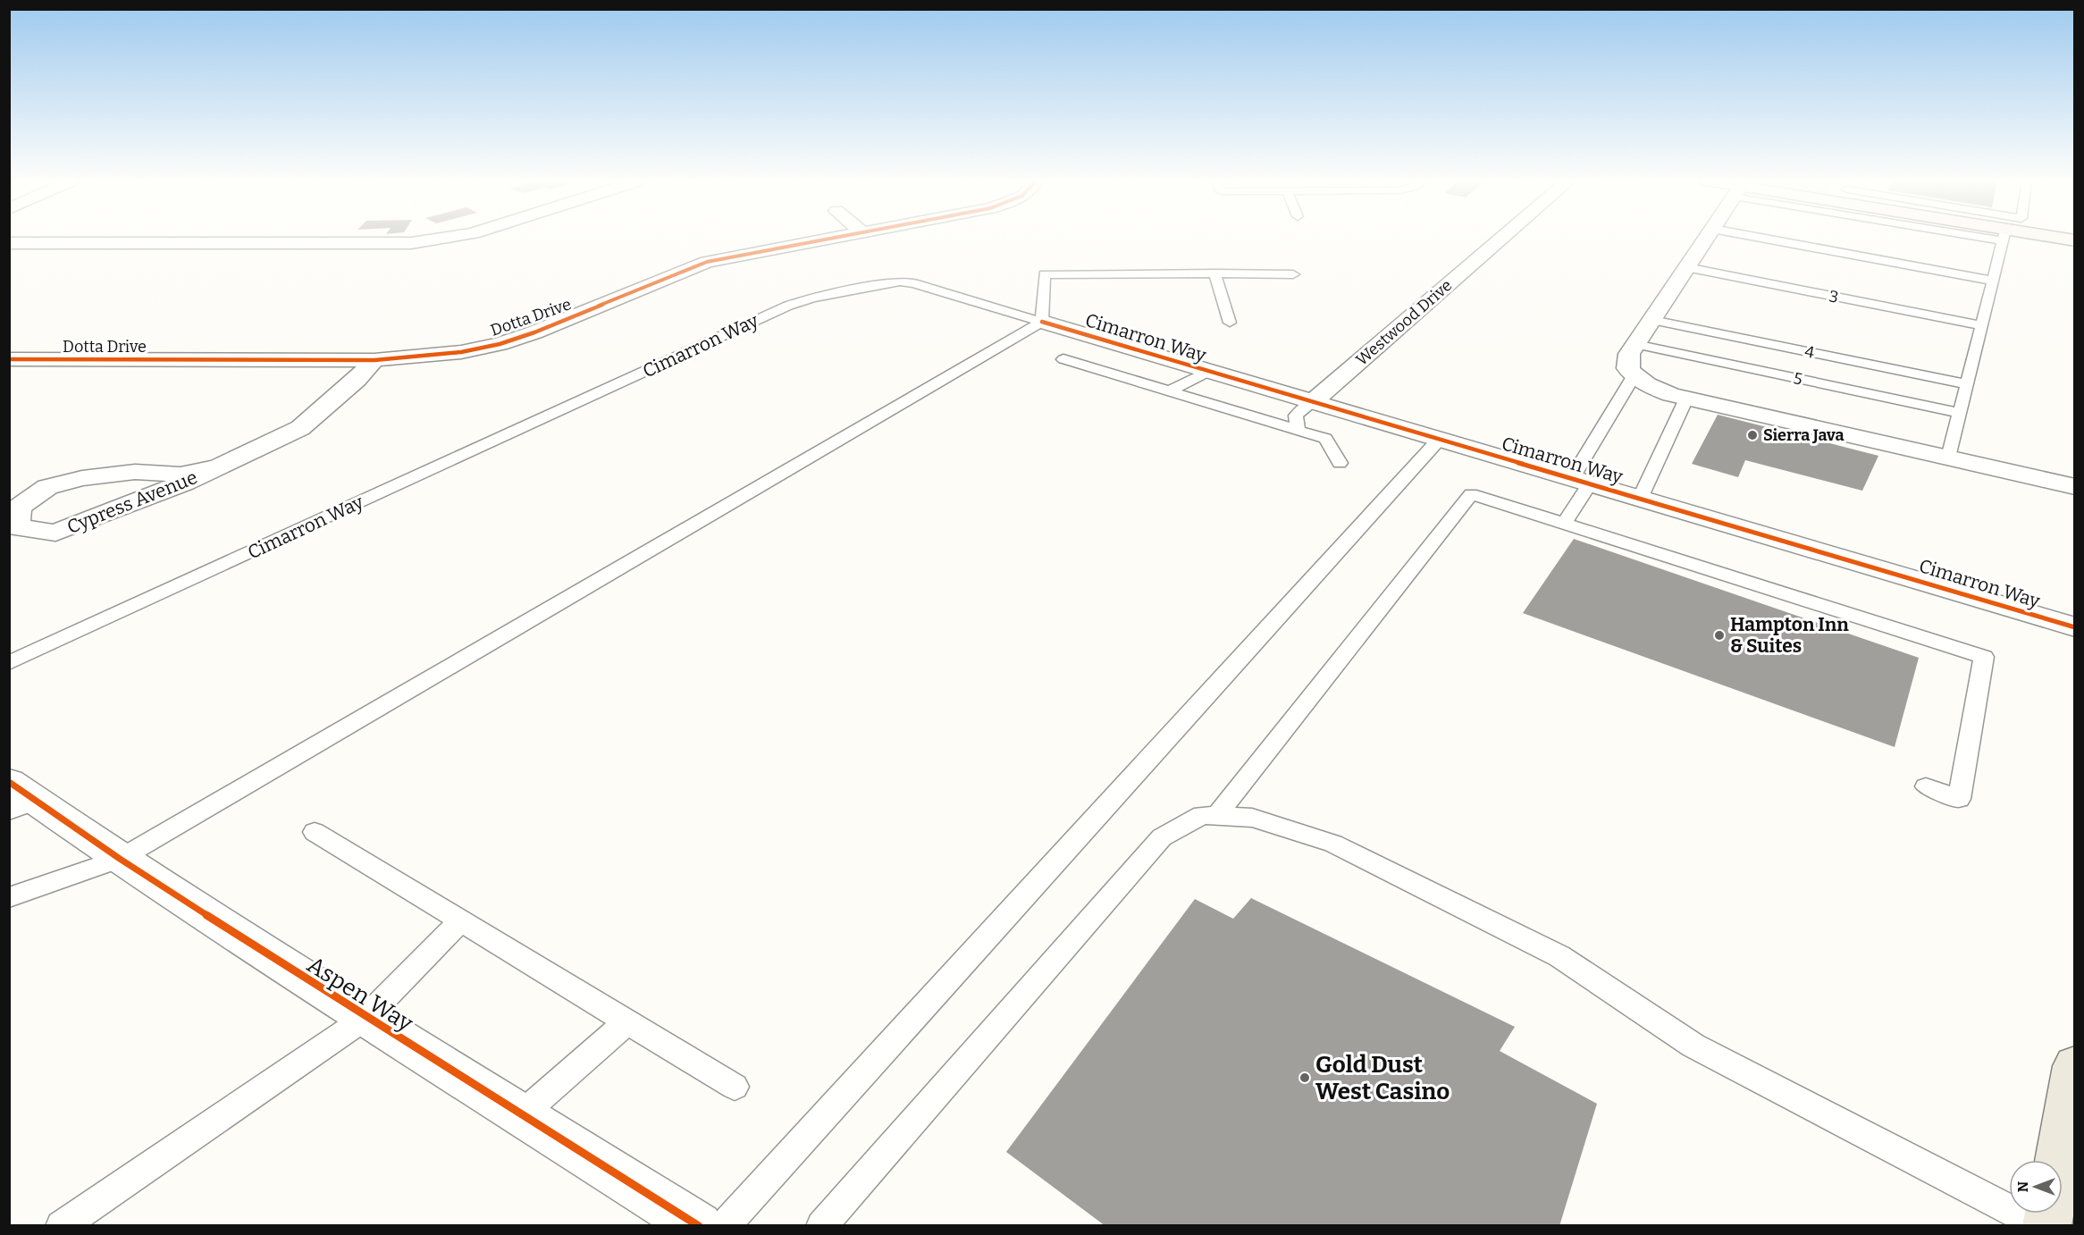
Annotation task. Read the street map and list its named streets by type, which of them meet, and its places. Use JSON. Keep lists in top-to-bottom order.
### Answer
{
  "streets": {
    "street": [
      "Dotta Drive",
      "Westwood Drive",
      "Cimarron Way",
      "Cypress Avenue",
      "Aspen Way"
    ],
    "lane": ["3", "4", "5"]
  },
  "crossings": [
    ["Dotta Drive", "Cypress Avenue"],
    ["Westwood Drive", "Cimarron Way"]
  ],
  "places": ["Sierra Java", "Hampton Inn & Suites", "Gold Dust West Casino"],
  "north": "left"
}
